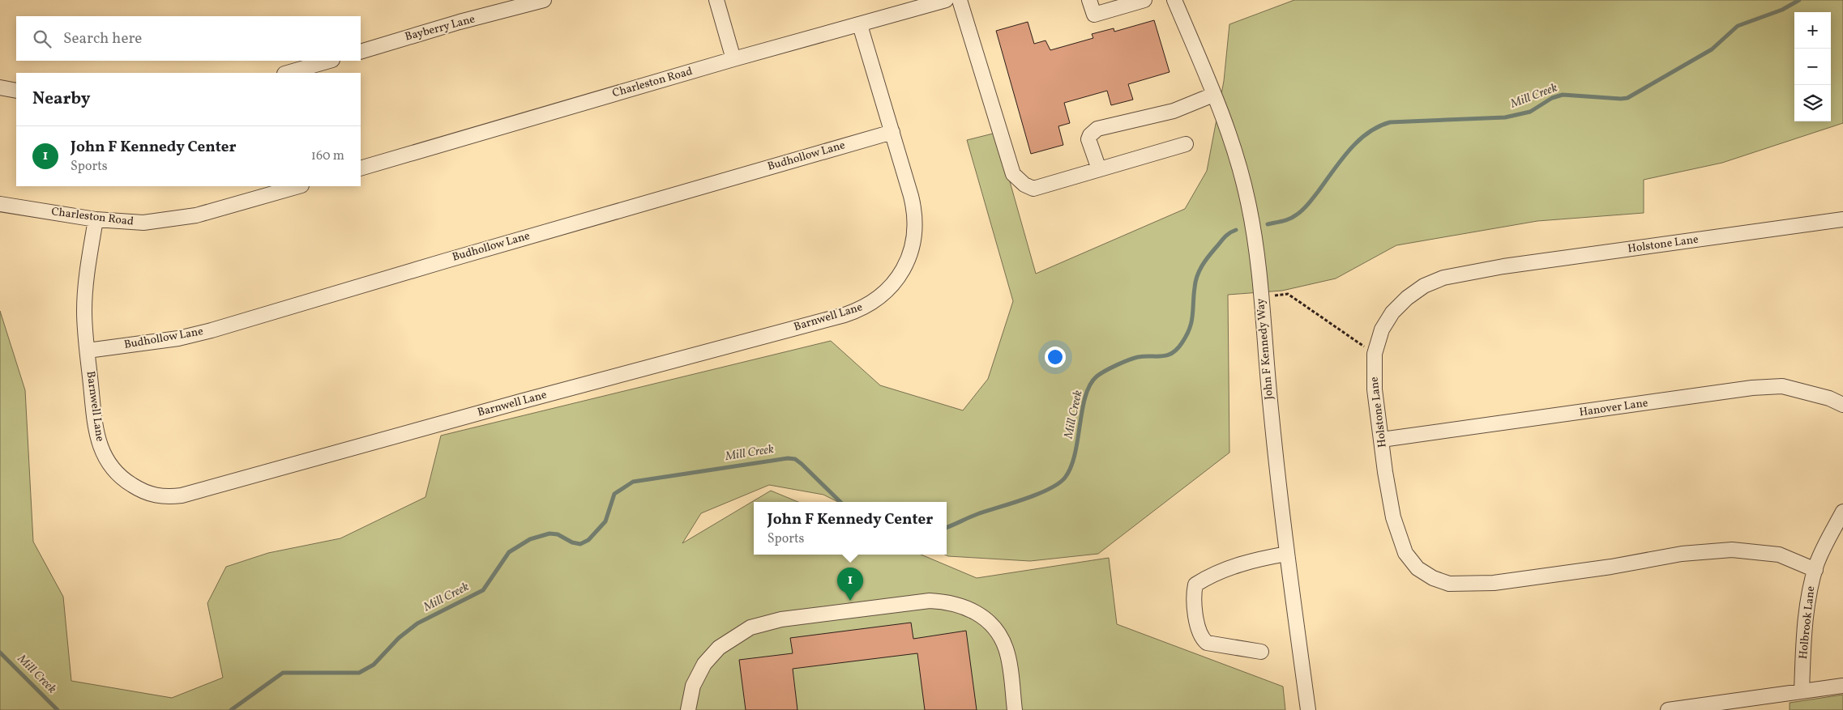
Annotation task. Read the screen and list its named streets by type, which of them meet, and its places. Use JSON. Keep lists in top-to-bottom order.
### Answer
{
  "streets": {
    "street": [
      "Bayberry Lane",
      "Charleston Road",
      "Budhollow Lane",
      "Holstone Lane",
      "Barnwell Lane",
      "John F Kennedy Way",
      "Hanover Lane",
      "Holbrook Lane"
    ]
  },
  "crossings": [
    ["Charleston Road", "Barnwell Lane"],
    ["Budhollow Lane", "Barnwell Lane"],
    ["Holstone Lane", "Hanover Lane"],
    ["Holstone Lane", "Holbrook Lane"]
  ],
  "water": ["Mill Creek"],
  "page": {
    "map_buttons": ["+", "−"],
    "search": "Search here",
    "heading": "Nearby",
    "list": [
      {
        "mark": "1",
        "name": "John F Kennedy Center",
        "note": "Sports",
        "value": "160 m"
      }
    ],
    "popup": ["John F Kennedy Center", "Sports"],
    "pins": "1"
  }
}
